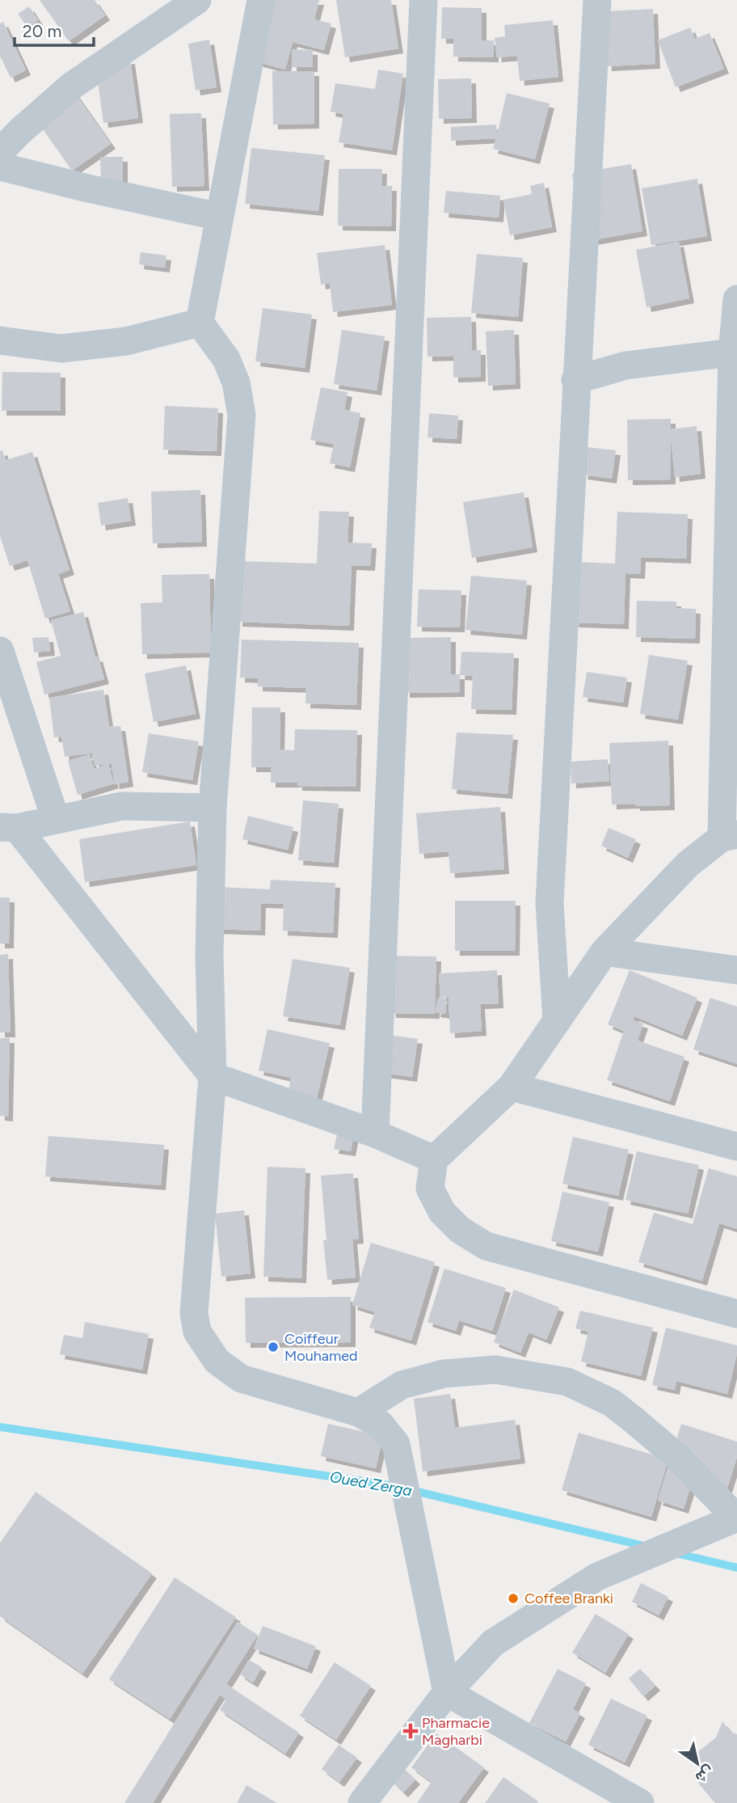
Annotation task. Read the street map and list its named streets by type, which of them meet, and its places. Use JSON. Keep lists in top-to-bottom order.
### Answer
{
  "water": ["Oued Zerga"],
  "places": {
    "other": ["Coiffeur Mouhamed", "Coffee Branki"],
    "health": ["Pharmacie Magharbi"]
  },
  "scale_bar": "20 m",
  "north": "bottom right"
}
